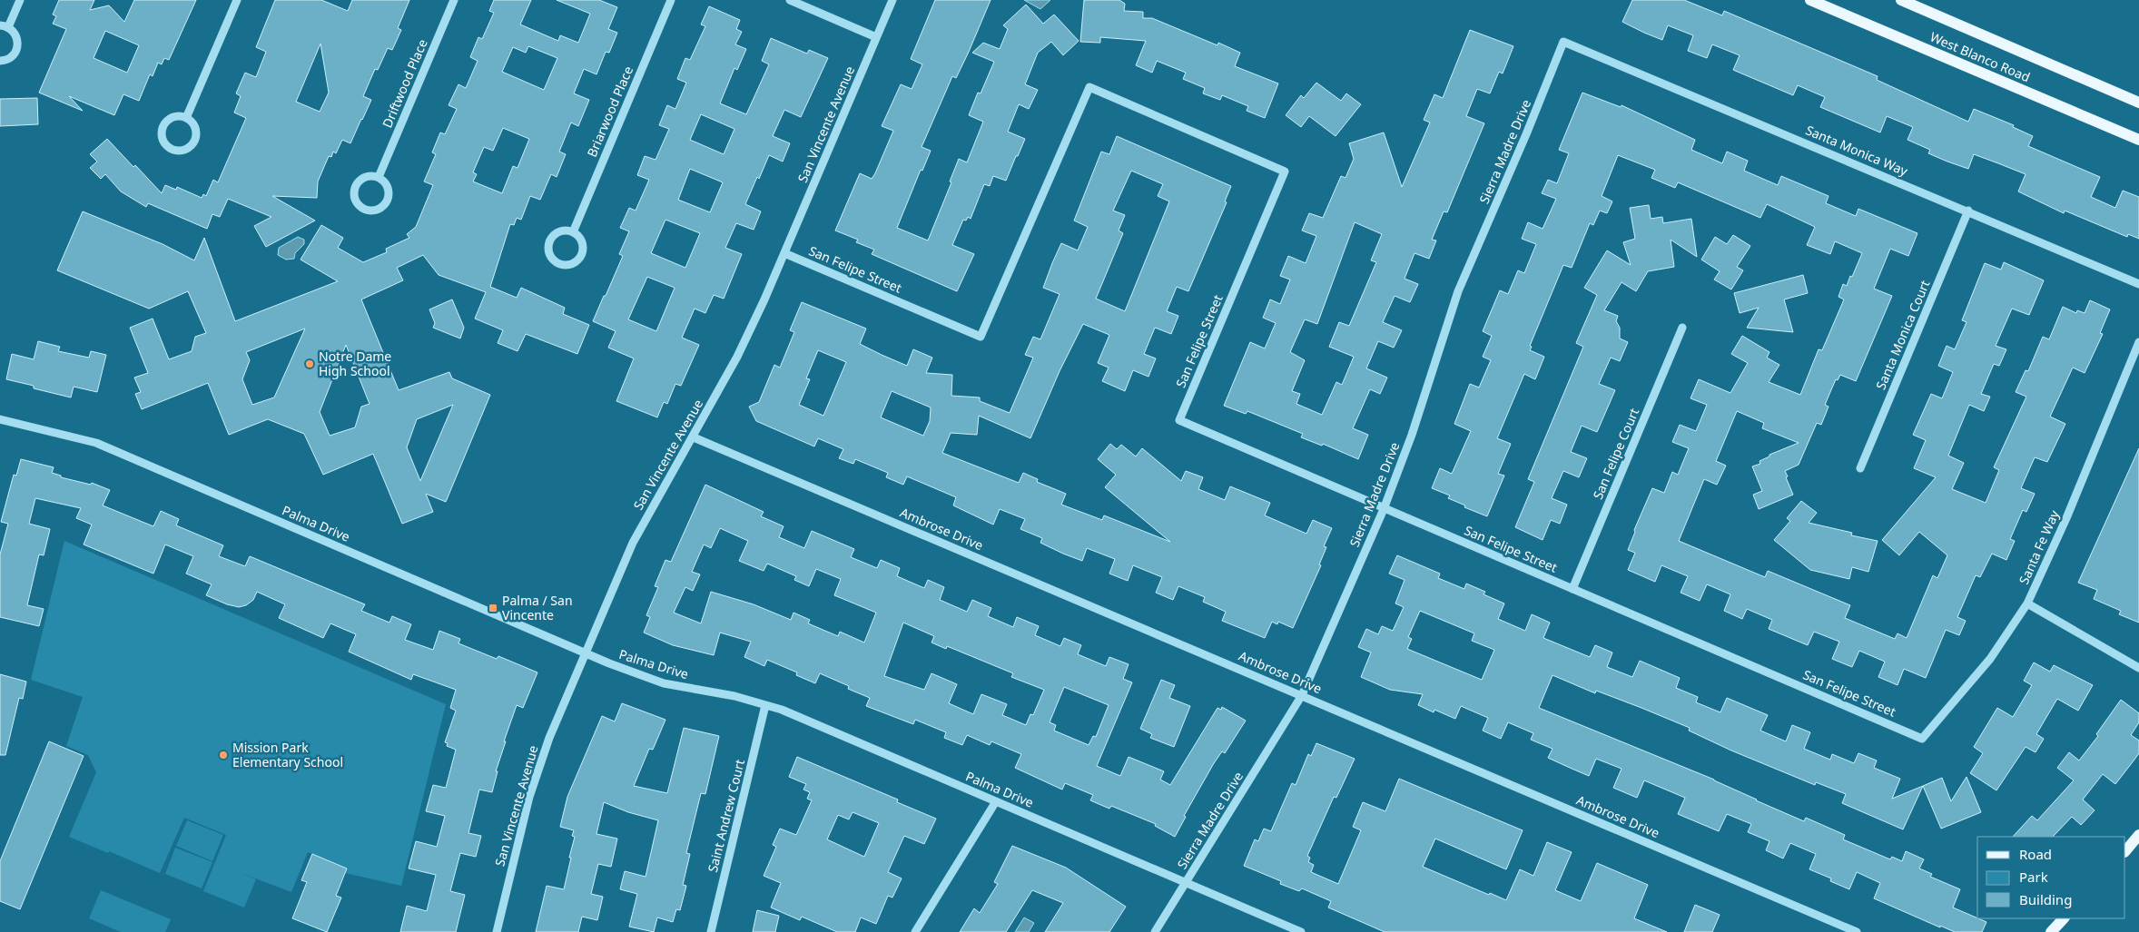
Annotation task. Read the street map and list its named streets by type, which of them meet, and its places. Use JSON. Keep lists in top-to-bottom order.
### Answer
{
  "streets": {
    "main road": ["West Blanco Road"],
    "street": [
      "Driftwood Place",
      "Briarwood Place",
      "San Vincente Avenue",
      "Santa Monica Way",
      "Sierra Madre Drive",
      "San Felipe Street",
      "Santa Monica Court",
      "San Felipe Court",
      "Palma Drive",
      "Ambrose Drive",
      "Santa Fe Way",
      "Saint Andrew Court"
    ]
  },
  "crossings": [
    ["San Vincente Avenue", "San Felipe Street"],
    ["San Vincente Avenue", "Palma Drive"],
    ["San Vincente Avenue", "Ambrose Drive"],
    ["Santa Monica Way", "Sierra Madre Drive"],
    ["Santa Monica Way", "Santa Monica Court"],
    ["Sierra Madre Drive", "San Felipe Street"],
    ["Sierra Madre Drive", "Palma Drive"],
    ["Sierra Madre Drive", "Ambrose Drive"],
    ["San Felipe Street", "San Felipe Court"],
    ["San Felipe Street", "Santa Fe Way"],
    ["Palma Drive", "Saint Andrew Court"]
  ],
  "places": {
    "other": ["Notre Dame High School", "Mission Park Elementary School"],
    "transit": ["Palma / San Vincente"]
  },
  "legend": ["Road", "Park", "Building"]
}
